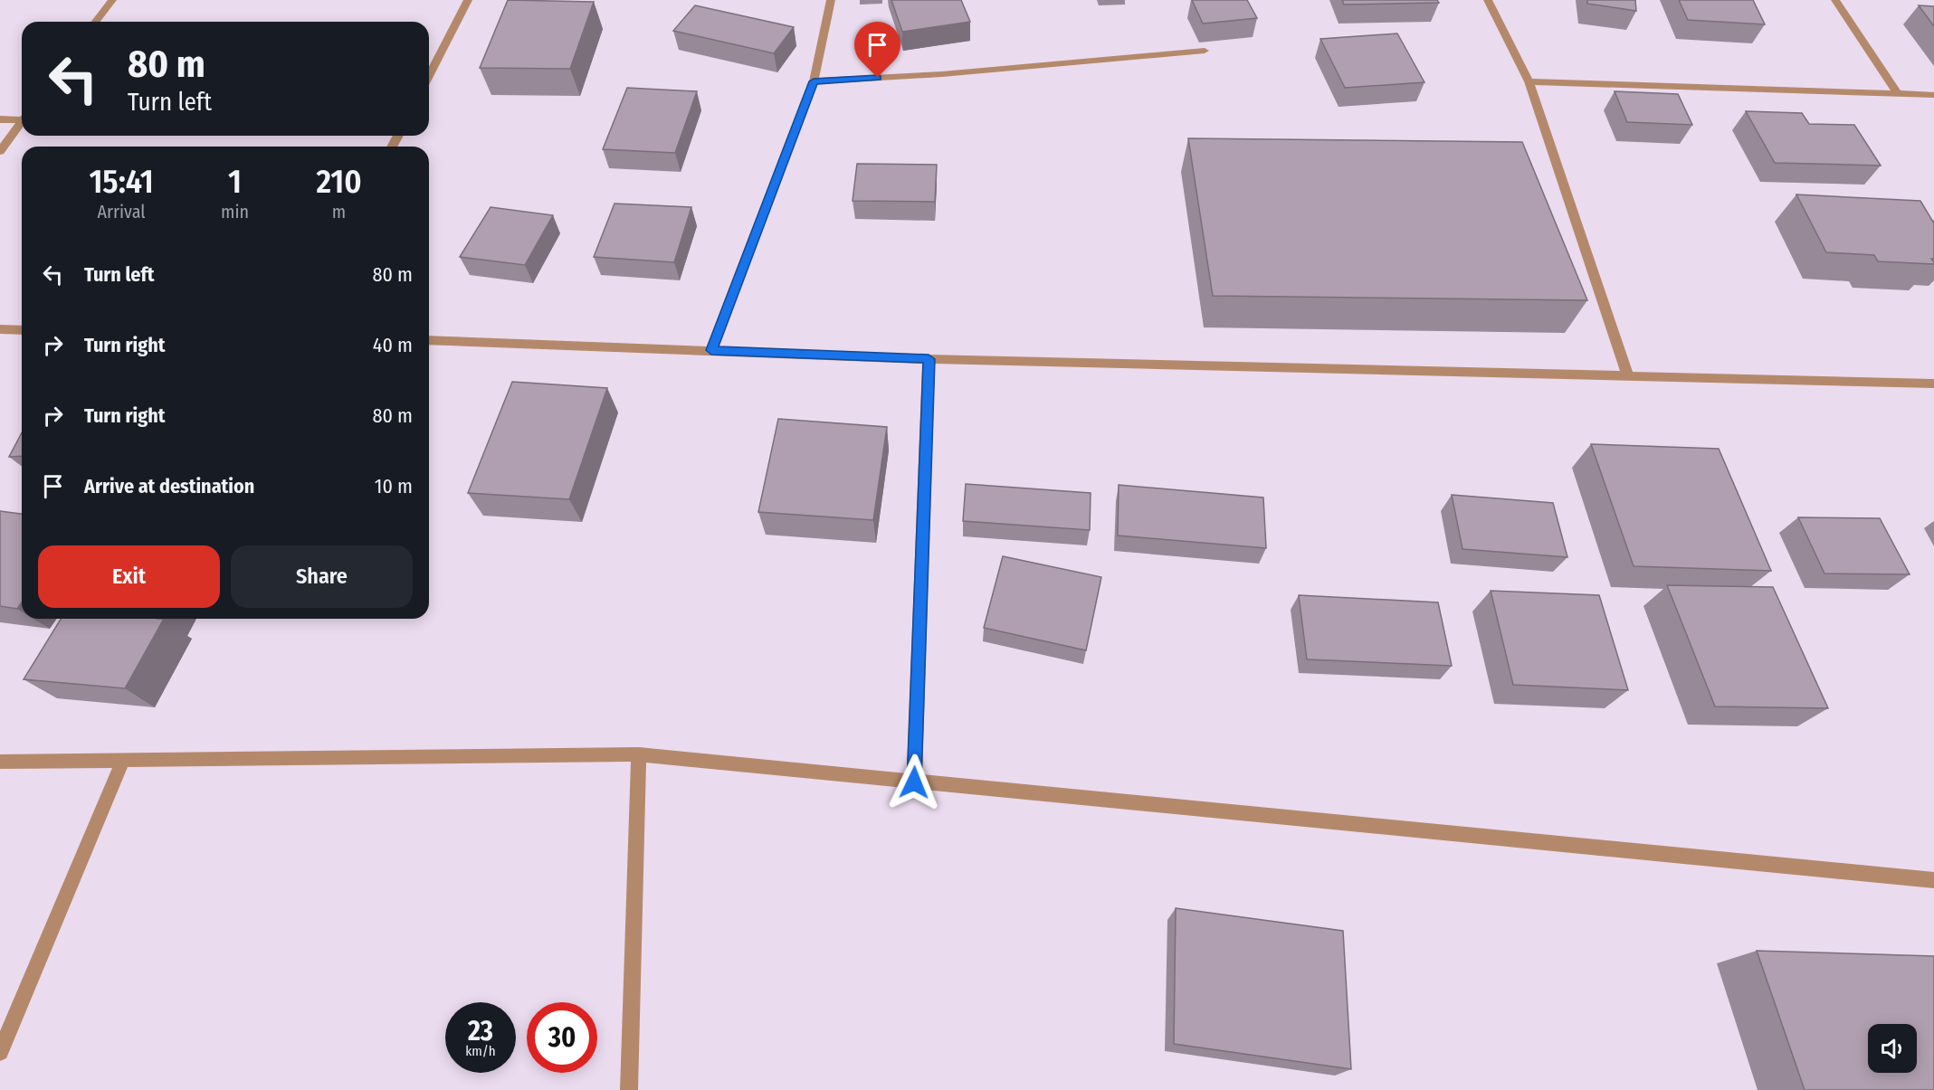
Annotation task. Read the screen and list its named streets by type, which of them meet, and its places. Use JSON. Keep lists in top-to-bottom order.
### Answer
{
  "page": {
    "turn": ["80 m", "Turn left"],
    "eta": [
      "15:41",
      "Arrival",
      "1",
      "min",
      "210",
      "m"
    ],
    "list": [
      {
        "name": "Turn left",
        "value": "80 m"
      },
      {
        "name": "Turn right",
        "value": "40 m"
      },
      {
        "name": "Turn right",
        "value": "80 m"
      },
      {
        "name": "Arrive at destination",
        "value": "10 m"
      }
    ],
    "buttons": ["Exit", "Share"],
    "speed": "23 km/h",
    "limit": "30"
  }
}
